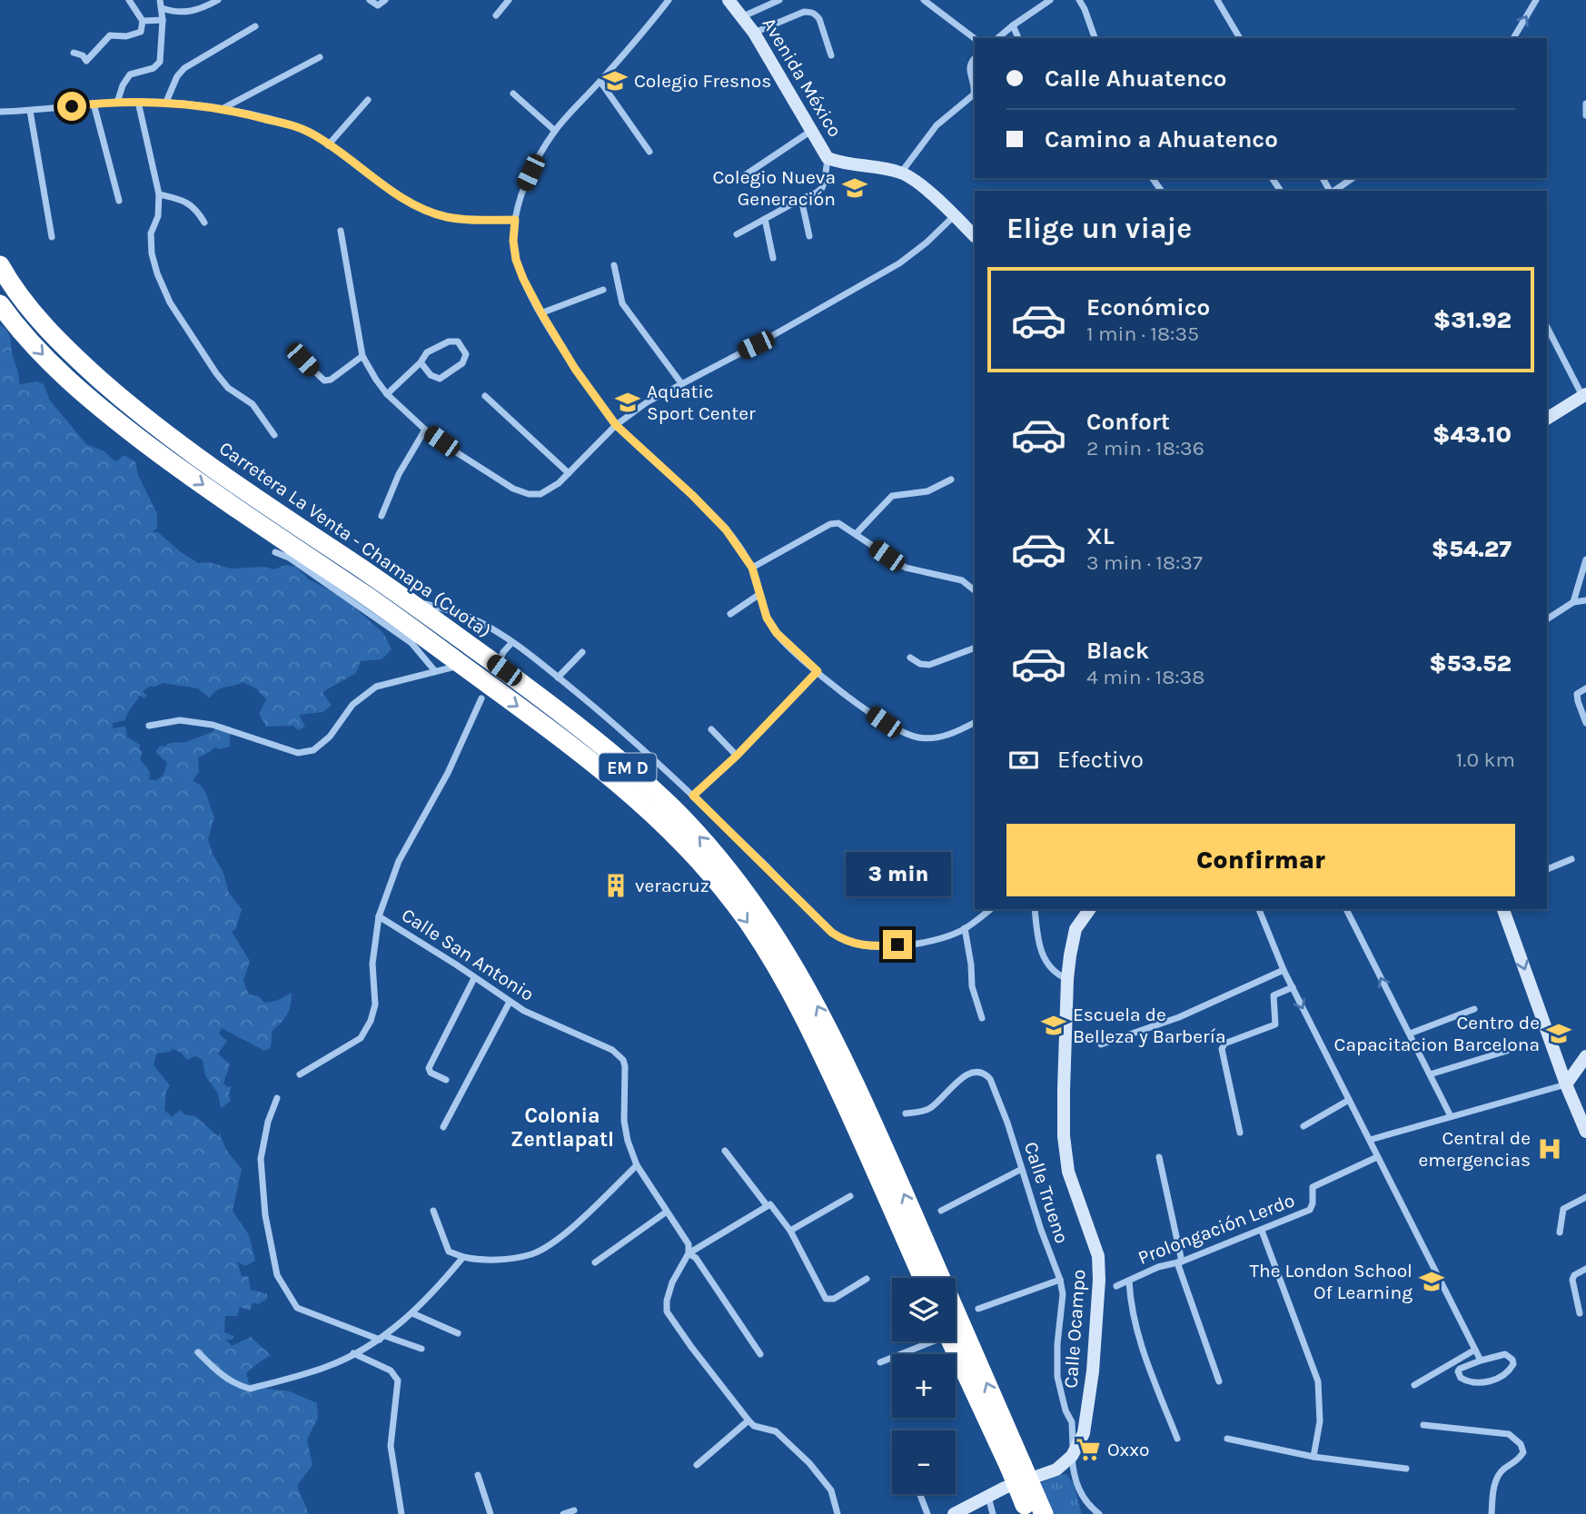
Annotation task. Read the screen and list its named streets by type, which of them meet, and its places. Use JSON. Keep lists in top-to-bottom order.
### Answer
{
  "streets": {
    "highway": ["Carretera La Venta - Chamapa (Cuota)", "EM D"],
    "main road": ["Avenida México", "Calle Ocampo"],
    "street": ["Calle San Antonio", "Calle Trueno", "Prolongación Lerdo"]
  },
  "crossings": [
    ["Calle Trueno", "Calle Ocampo"]
  ],
  "districts": ["Colonia Zentlapatl"],
  "places": {
    "school or university": [
      "Colegio Fresnos",
      "Colegio Nueva Generación",
      "Aquatic Sport Center",
      "Escuela de Belleza y Barbería",
      "Centro de Capacitacion Barcelona",
      "The London School Of Learning"
    ],
    "building": ["veracruz"],
    "hospital": ["Central de emergencias"],
    "supermarket": ["Oxxo"]
  },
  "page": {
    "banner": ["Calle Ahuatenco", "Camino a Ahuatenco"],
    "heading": "Elige un viaje",
    "list": [
      {
        "name": "Económico",
        "note": "1 min · 18:35",
        "value": "$31.92"
      },
      {
        "name": "Confort",
        "note": "2 min · 18:36",
        "value": "$43.10"
      },
      {
        "name": "XL",
        "note": "3 min · 18:37",
        "value": "$54.27"
      },
      {
        "name": "Black",
        "note": "4 min · 18:38",
        "value": "$53.52"
      }
    ],
    "pay": ["Efectivo", "1.0 km"],
    "buttons": "Confirmar",
    "bubble": "3 min",
    "map_buttons": ["+", "−"]
  }
}
